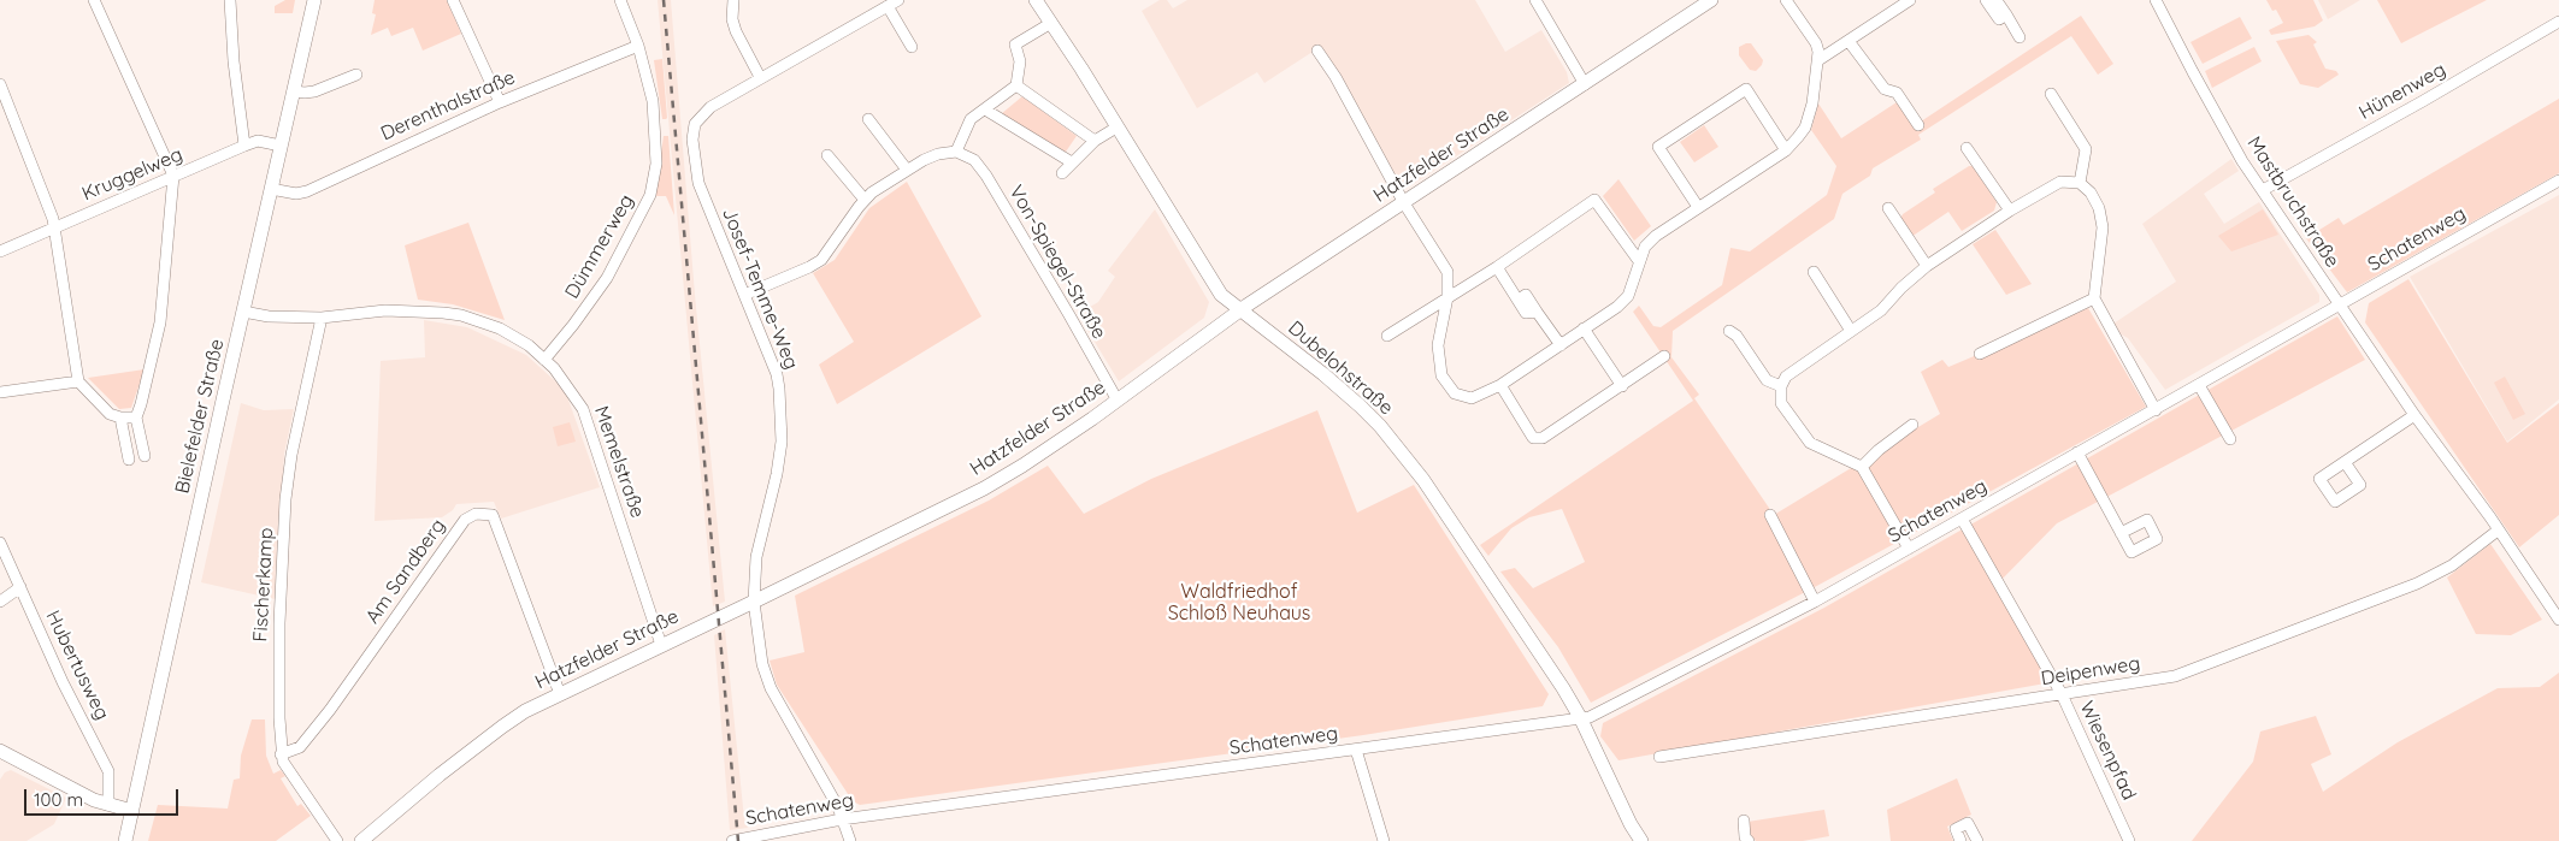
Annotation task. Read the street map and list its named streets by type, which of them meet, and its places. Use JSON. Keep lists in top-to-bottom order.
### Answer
{
  "streets": {
    "main road": ["Hatzfelder Straße", "Dubelohstraße", "Bielefelder Straße"],
    "street": [
      "Hünenweg",
      "Derenthalstraße",
      "Kruggelweg",
      "Mastbruchstraße",
      "Schatenweg",
      "Dümmerweg",
      "Von-Spiegel-Straße",
      "Josef-Temme-Weg",
      "Memelstraße",
      "Am Sandberg",
      "Fischerkamp",
      "Hubertusweg",
      "Deipenweg",
      "Wiesenpfad"
    ]
  },
  "crossings": [
    ["Hünenweg", "Mastbruchstraße"],
    ["Derenthalstraße", "Dümmerweg"],
    ["Derenthalstraße", "Bielefelder Straße"],
    ["Hatzfelder Straße", "Von-Spiegel-Straße"],
    ["Hatzfelder Straße", "Josef-Temme-Weg"],
    ["Hatzfelder Straße", "Dubelohstraße"],
    ["Hatzfelder Straße", "Memelstraße"],
    ["Hatzfelder Straße", "Am Sandberg"],
    ["Kruggelweg", "Bielefelder Straße"],
    ["Mastbruchstraße", "Schatenweg"],
    ["Mastbruchstraße", "Deipenweg"],
    ["Schatenweg", "Josef-Temme-Weg"],
    ["Schatenweg", "Dubelohstraße"],
    ["Schatenweg", "Wiesenpfad"],
    ["Dümmerweg", "Memelstraße"],
    ["Bielefelder Straße", "Memelstraße"],
    ["Memelstraße", "Fischerkamp"],
    ["Am Sandberg", "Fischerkamp"],
    ["Deipenweg", "Wiesenpfad"]
  ],
  "parks": ["Waldfriedhof Schloß Neuhaus"],
  "scale_bar": "100 m"
}
